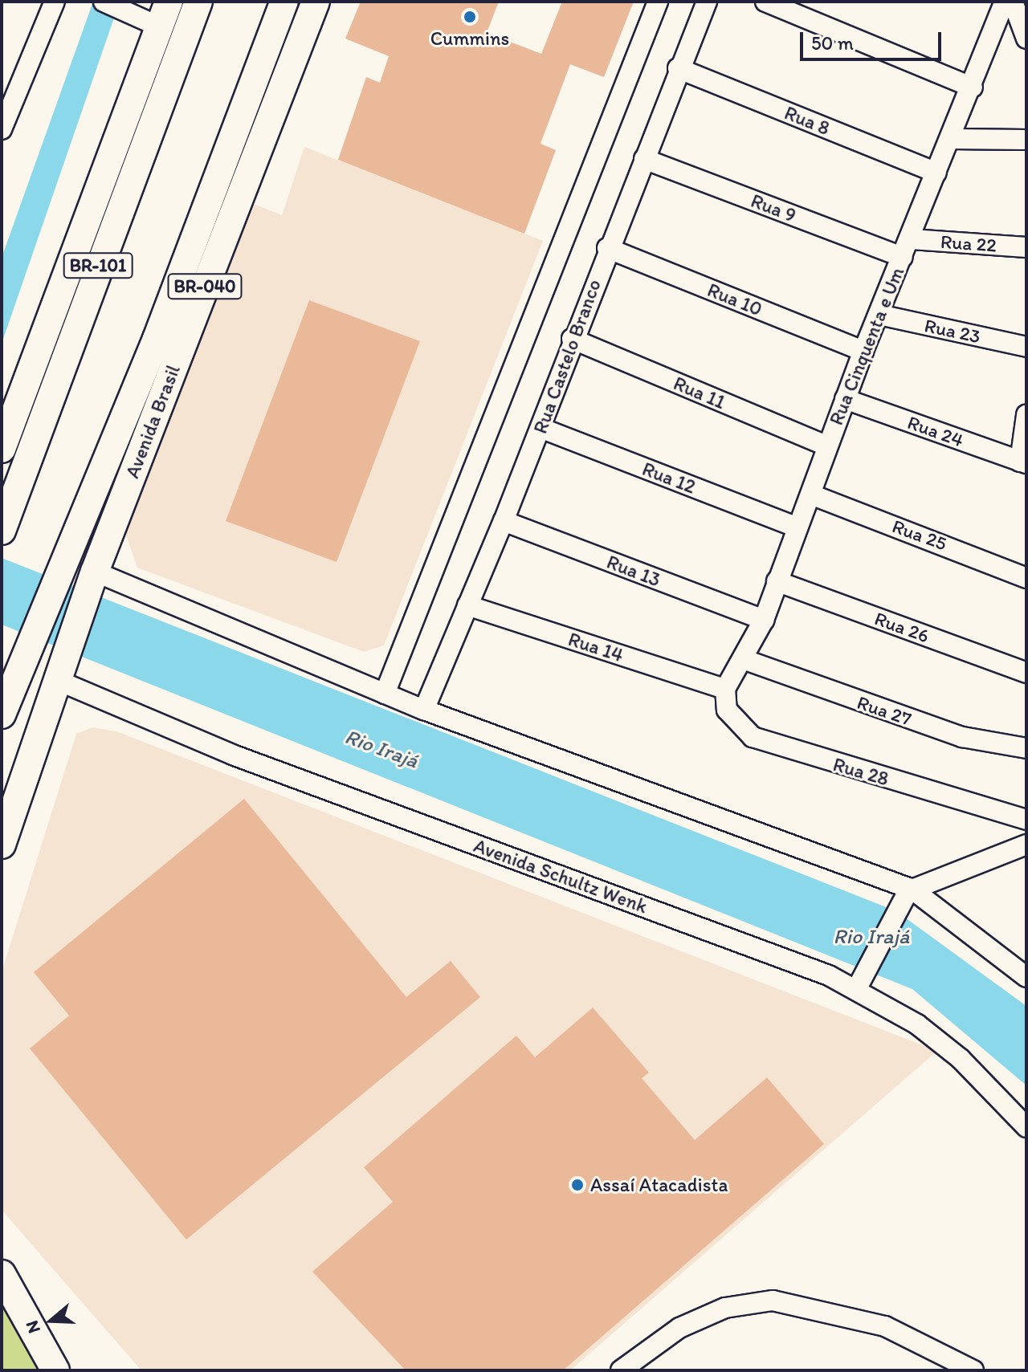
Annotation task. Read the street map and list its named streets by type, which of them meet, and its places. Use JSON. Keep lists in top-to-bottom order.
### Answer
{
  "streets": {
    "highway": ["BR-101", "BR-040", "Avenida Brasil"],
    "street": [
      "Rua 8",
      "Rua 9",
      "Rua 22",
      "Rua 10",
      "Rua 23",
      "Rua Cinquenta e Um",
      "Rua Castelo Branco",
      "Rua 11",
      "Rua 24",
      "Rua 12",
      "Rua 25",
      "Rua 13",
      "Rua 26",
      "Rua 14",
      "Rua 27",
      "Rua 28",
      "Avenida Schultz Wenk"
    ]
  },
  "crossings": [
    ["Rua 8", "Rua Cinquenta e Um"],
    ["Rua 8", "Rua Castelo Branco"],
    ["Rua 9", "Rua Cinquenta e Um"],
    ["Rua 9", "Rua Castelo Branco"],
    ["Rua 22", "Rua Cinquenta e Um"],
    ["Rua 10", "Rua Cinquenta e Um"],
    ["Rua 10", "Rua Castelo Branco"],
    ["Rua 23", "Rua Cinquenta e Um"],
    ["Rua Cinquenta e Um", "Rua 11"],
    ["Rua Cinquenta e Um", "Rua 24"],
    ["Rua Cinquenta e Um", "Rua 12"],
    ["Rua Cinquenta e Um", "Rua 25"],
    ["Rua Cinquenta e Um", "Rua 13"],
    ["Rua Cinquenta e Um", "Rua 26"],
    ["Rua Cinquenta e Um", "Rua 14"],
    ["Rua Cinquenta e Um", "Rua 27"],
    ["Rua Cinquenta e Um", "Rua 28"],
    ["Rua Castelo Branco", "Rua 11"],
    ["Rua Castelo Branco", "Rua 12"],
    ["Rua Castelo Branco", "Rua 13"],
    ["Rua Castelo Branco", "Rua 14"],
    ["Avenida Brasil", "Avenida Schultz Wenk"],
    ["Rua 14", "Rua 28"]
  ],
  "water": ["Rio Irajá"],
  "places": ["Cummins", "Assaí Atacadista"],
  "scale_bar": "50 m",
  "north": "left"
}
